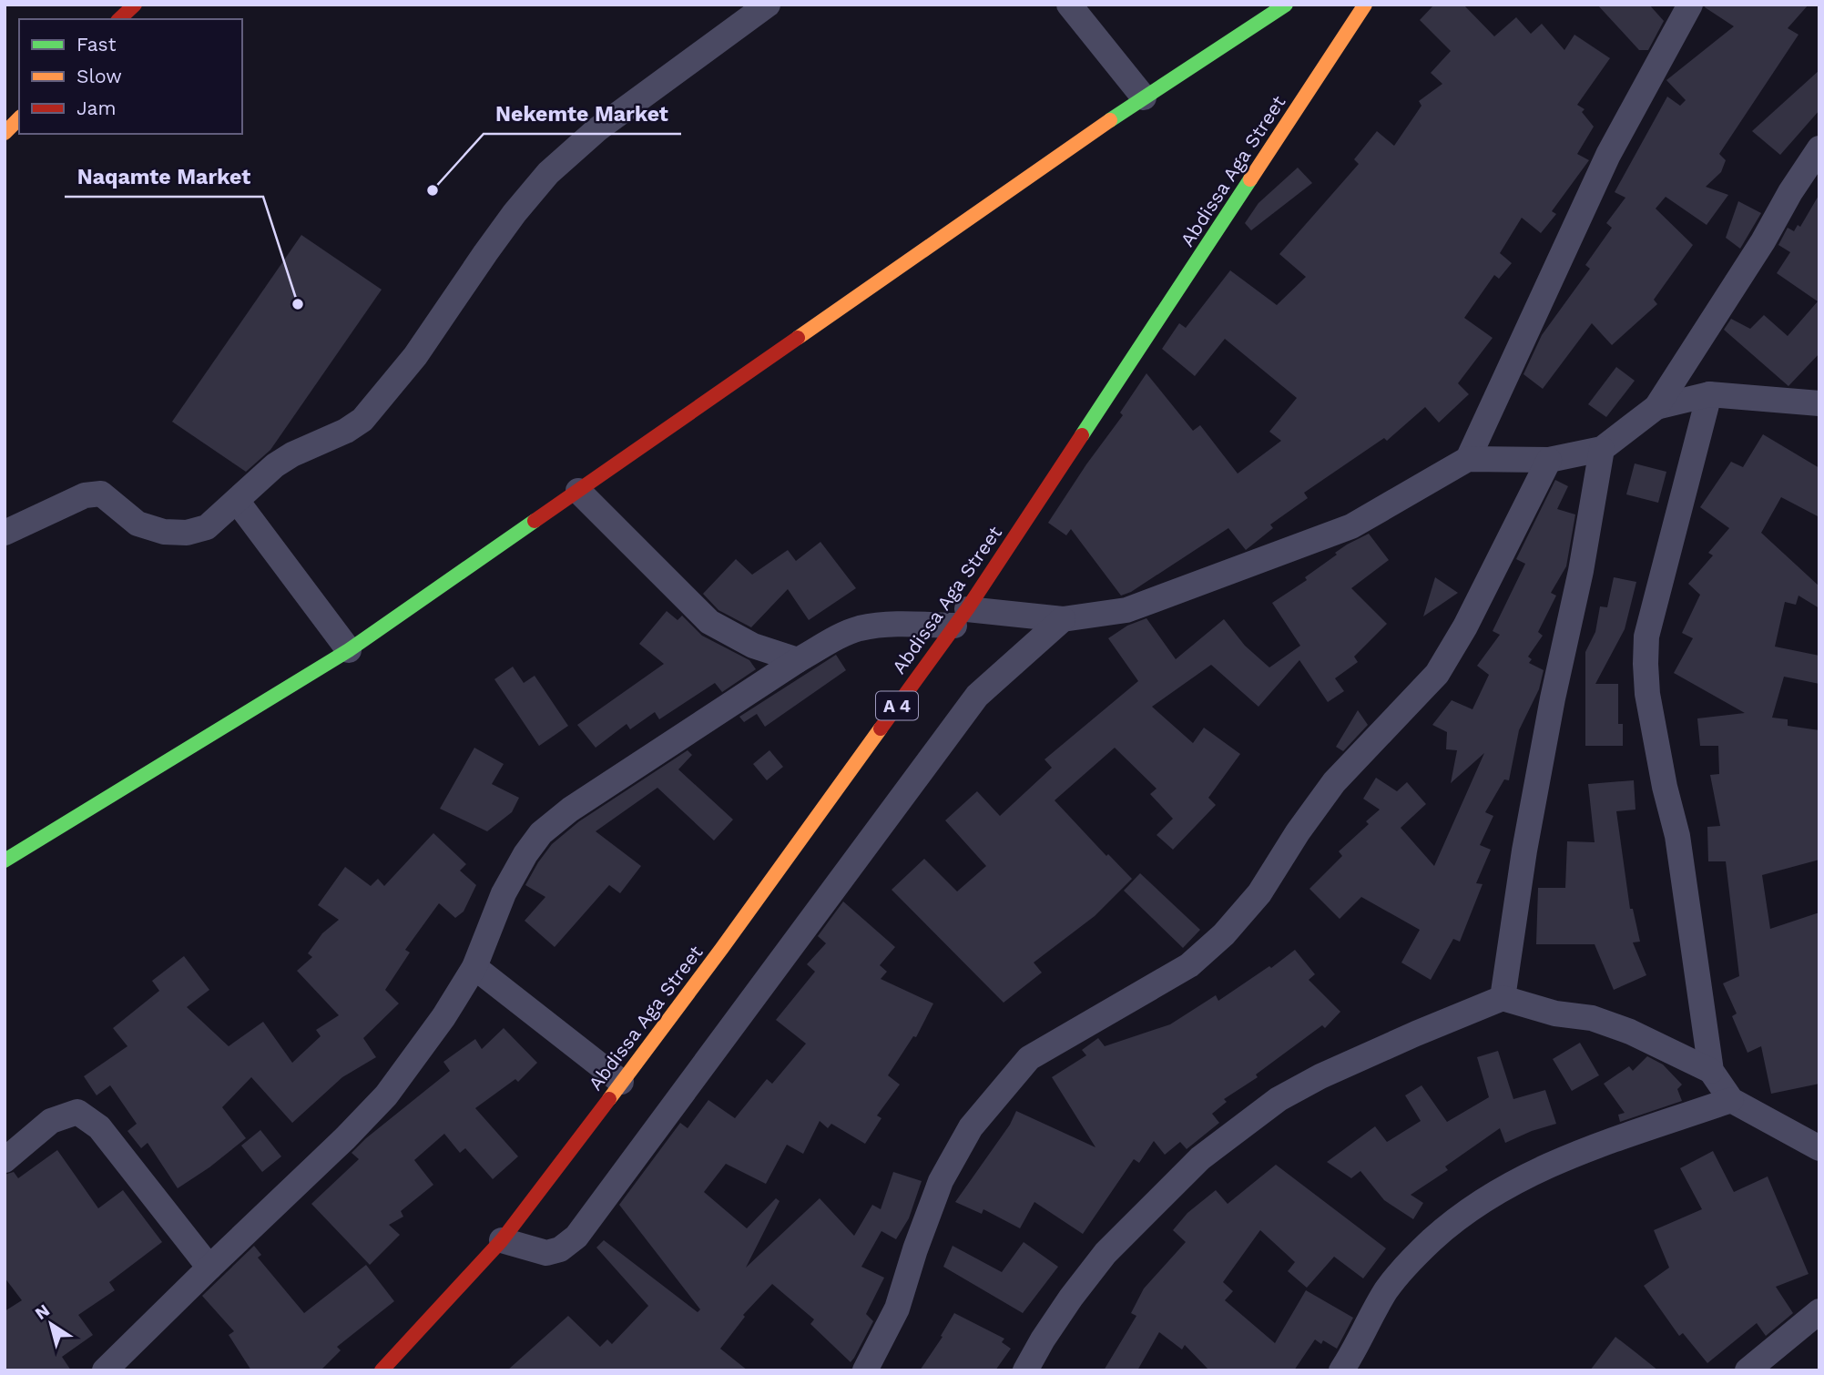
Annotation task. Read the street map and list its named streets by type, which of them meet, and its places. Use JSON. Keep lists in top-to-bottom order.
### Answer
{
  "streets": {
    "main road": ["Abdissa Aga Street", "A 4"]
  },
  "places": ["Nekemte Market", "Naqamte Market"],
  "legend": ["Fast", "Slow", "Jam"],
  "north": "top left"
}
